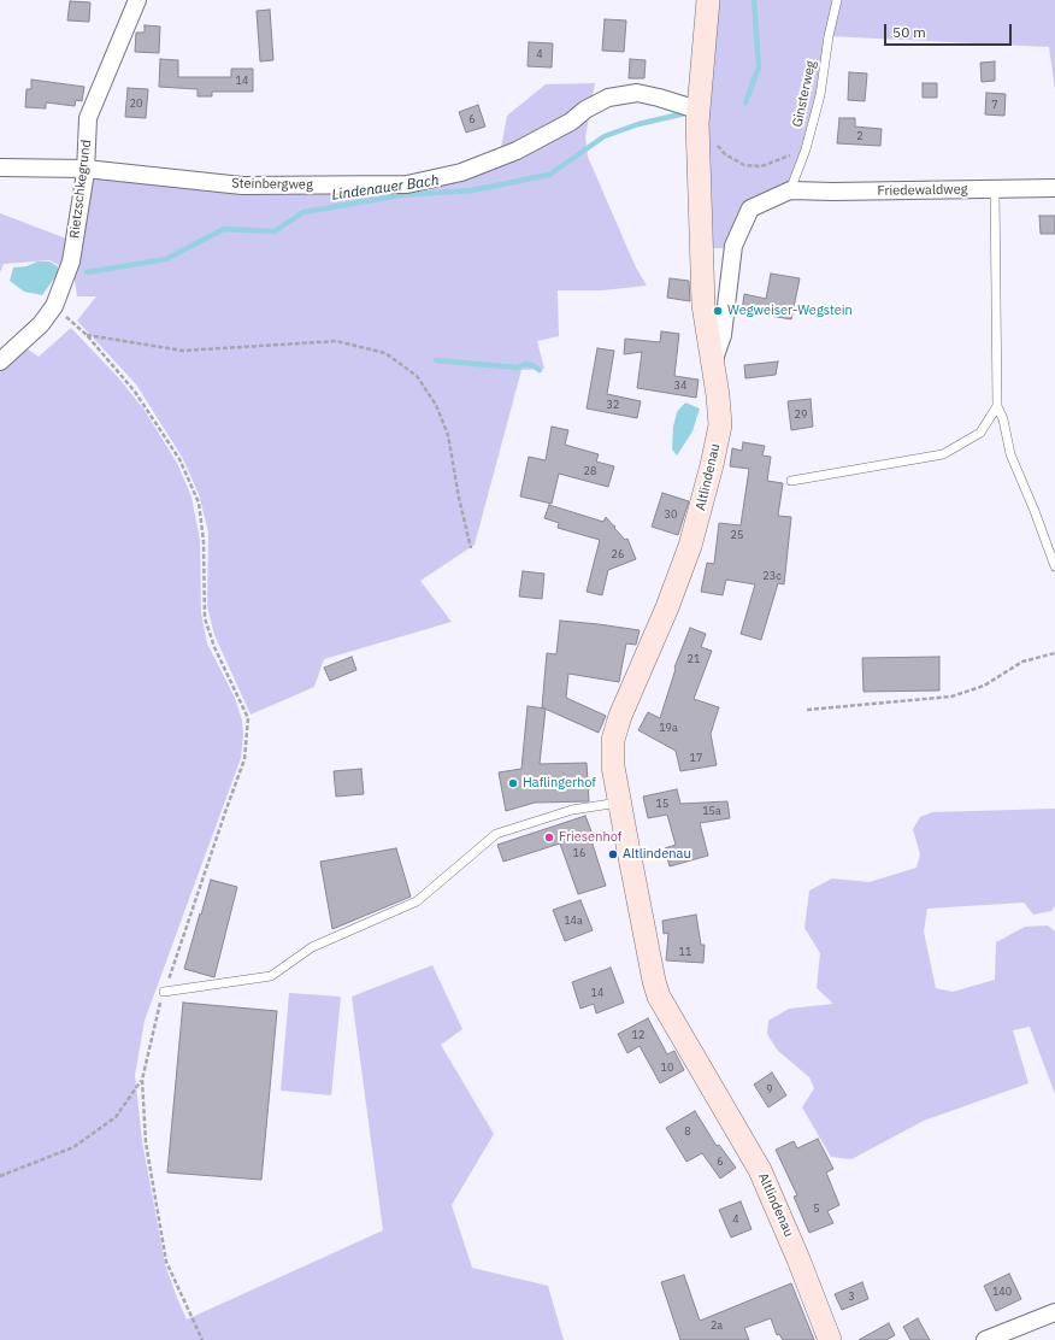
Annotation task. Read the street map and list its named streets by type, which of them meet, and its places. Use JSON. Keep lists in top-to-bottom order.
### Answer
{
  "streets": {
    "street": [
      "Steinbergweg",
      "Rietzschkegrund",
      "Friedewaldweg",
      "Altlindenau"
    ],
    "lane": ["Ginsterweg"]
  },
  "crossings": [
    ["Ginsterweg", "Friedewaldweg"],
    ["Steinbergweg", "Rietzschkegrund"],
    ["Steinbergweg", "Altlindenau"]
  ],
  "water": ["Lindenauer Bach"],
  "places": [
    "Wegweiser-Wegstein",
    "Haflingerhof",
    "Friesenhof",
    "Altlindenau"
  ],
  "house_numbers": [
    "4",
    "14",
    "20",
    "7",
    "6",
    "2",
    "34",
    "32",
    "29",
    "28",
    "30",
    "25",
    "26",
    "23c",
    "21",
    "19a",
    "17",
    "15",
    "15a",
    "16",
    "14a",
    "11",
    "14",
    "12",
    "10",
    "9",
    "8",
    "6",
    "5",
    "4",
    "140",
    "3",
    "2a"
  ],
  "scale_bar": "50 m"
}
